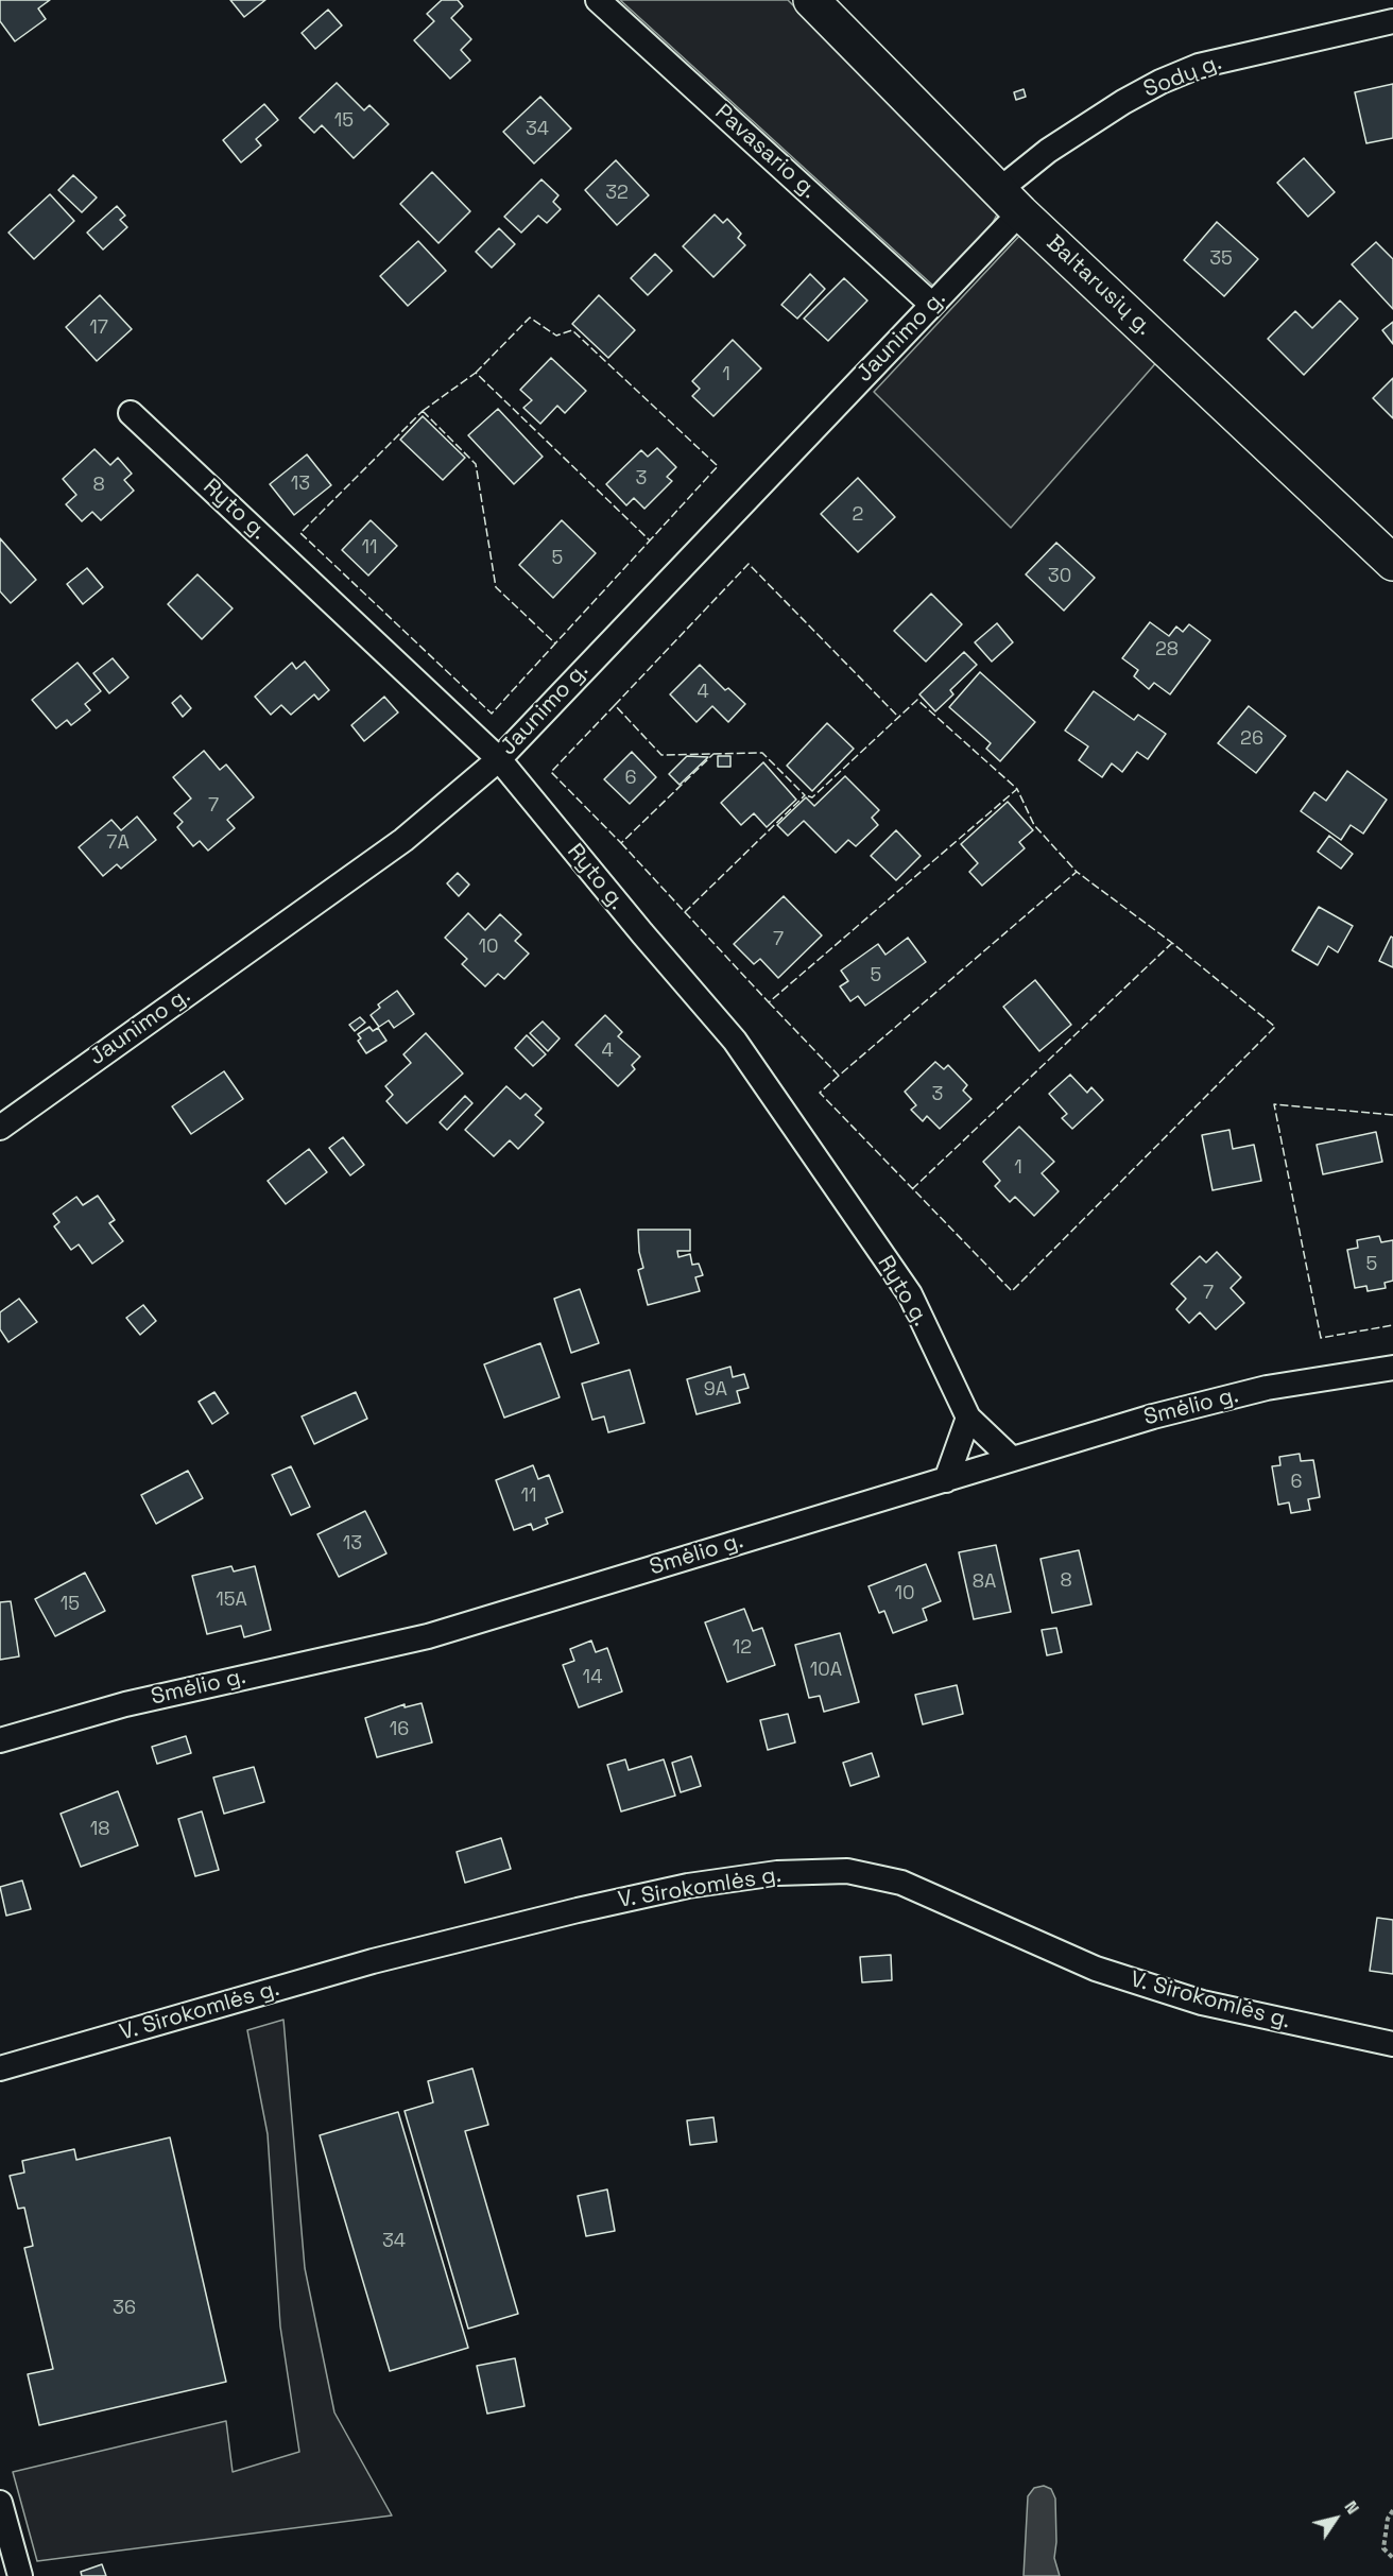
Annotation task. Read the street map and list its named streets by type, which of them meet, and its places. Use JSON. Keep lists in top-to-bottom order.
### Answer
{
  "streets": {
    "main road": ["Baltarusių g."],
    "street": [
      "Sodų g.",
      "Pavasario g.",
      "Jaunimo g.",
      "Ryto g.",
      "Smėlio g.",
      "V. Sirokomlės g."
    ]
  },
  "crossings": [
    ["Sodų g.", "Baltarusių g."],
    ["Sodų g.", "Jaunimo g."],
    ["Pavasario g.", "Jaunimo g."],
    ["Baltarusių g.", "Jaunimo g."],
    ["Jaunimo g.", "Ryto g."],
    ["Ryto g.", "Smėlio g."]
  ],
  "house_numbers": [
    "15",
    "34",
    "32",
    "35",
    "17",
    "1",
    "3",
    "13",
    "8",
    "2",
    "11",
    "5",
    "30",
    "28",
    "4",
    "26",
    "6",
    "7",
    "7A",
    "7",
    "10",
    "5",
    "4",
    "3",
    "1",
    "5",
    "7",
    "9A",
    "6",
    "11",
    "13",
    "8",
    "8A",
    "10",
    "15A",
    "15",
    "12",
    "10A",
    "14",
    "16",
    "18",
    "34",
    "36"
  ],
  "north": "top right"
}
